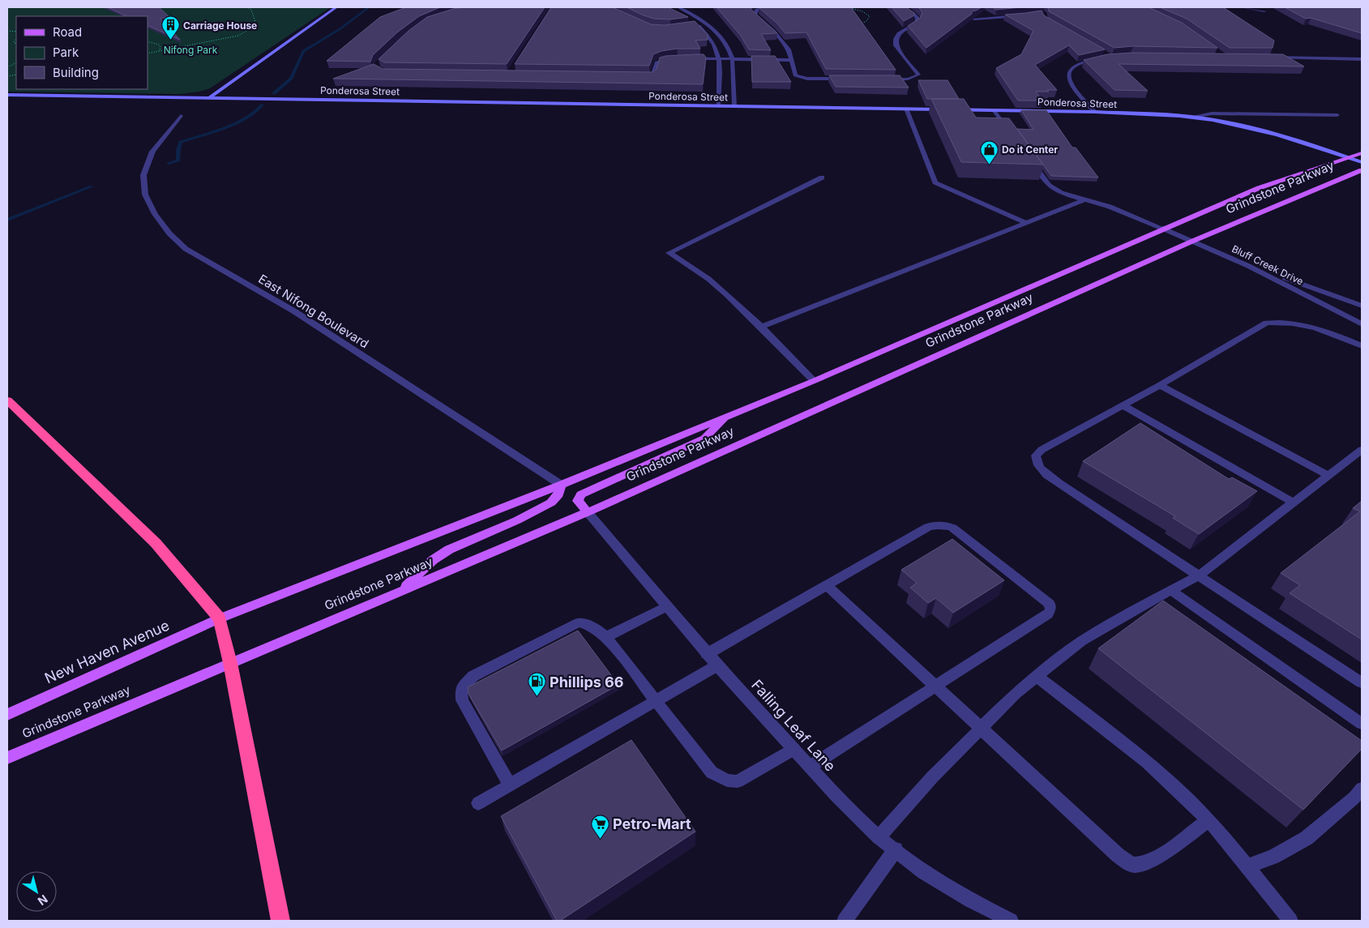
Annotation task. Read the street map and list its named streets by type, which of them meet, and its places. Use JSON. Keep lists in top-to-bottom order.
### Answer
{
  "streets": {
    "main road": ["Grindstone Parkway", "New Haven Avenue"],
    "street": [
      "Ponderosa Street",
      "Bluff Creek Drive",
      "East Nifong Boulevard",
      "Falling Leaf Lane"
    ]
  },
  "crossings": [
    ["Ponderosa Street", "Grindstone Parkway"],
    ["Grindstone Parkway", "Bluff Creek Drive"],
    ["Grindstone Parkway", "East Nifong Boulevard"],
    ["Grindstone Parkway", "New Haven Avenue"],
    ["Grindstone Parkway", "Falling Leaf Lane"]
  ],
  "parks": ["Nifong Park"],
  "places": {
    "building": ["Carriage House"],
    "shop": ["Do it Center"],
    "fuel station": ["Phillips 66"],
    "supermarket": ["Petro-Mart"]
  },
  "legend": ["Road", "Park", "Building"],
  "north": "bottom right"
}
